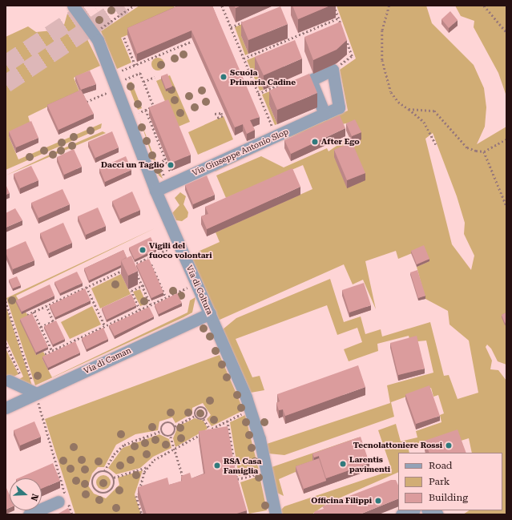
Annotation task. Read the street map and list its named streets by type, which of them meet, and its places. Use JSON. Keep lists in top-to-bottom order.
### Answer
{
  "streets": {
    "street": ["Via Giuseppe Antonio Slop", "Via di Coltura", "Via di Caman"]
  },
  "crossings": [
    ["Via Giuseppe Antonio Slop", "Via di Coltura"],
    ["Via di Coltura", "Via di Caman"]
  ],
  "places": [
    "Scuola Primaria Cadine",
    "After Ego",
    "Dacci un Taglio",
    "Vigili del fuoco volontari",
    "Tecnolattoniere Rossi",
    "Larentis pavimenti",
    "RSA Casa Famiglia",
    "Officina Filippi"
  ],
  "legend": ["Road", "Park", "Building"],
  "north": "right"
}
